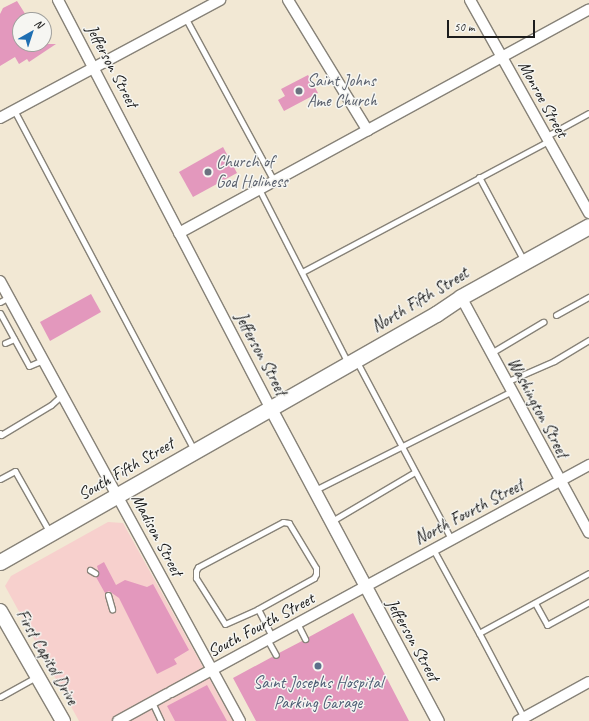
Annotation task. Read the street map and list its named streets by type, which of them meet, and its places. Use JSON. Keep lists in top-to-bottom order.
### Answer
{
  "streets": {
    "main road": ["North Fifth Street", "South Fifth Street", "First Capitol Drive"],
    "street": [
      "Jefferson Street",
      "Monroe Street",
      "Washington Street",
      "North Fourth Street",
      "Madison Street",
      "South Fourth Street"
    ]
  },
  "crossings": [
    ["Jefferson Street", "North Fifth Street"],
    ["Jefferson Street", "South Fifth Street"],
    ["Jefferson Street", "North Fourth Street"],
    ["Jefferson Street", "South Fourth Street"],
    ["North Fifth Street", "Washington Street"],
    ["North Fifth Street", "South Fifth Street"],
    ["Washington Street", "North Fourth Street"],
    ["South Fifth Street", "Madison Street"],
    ["North Fourth Street", "South Fourth Street"],
    ["Madison Street", "South Fourth Street"]
  ],
  "places": ["Saint Johns Ame Church", "Church of God Holiness", "Saint Josephs Hospital Parking Garage"],
  "scale_bar": "50 m",
  "north": "top right"
}
